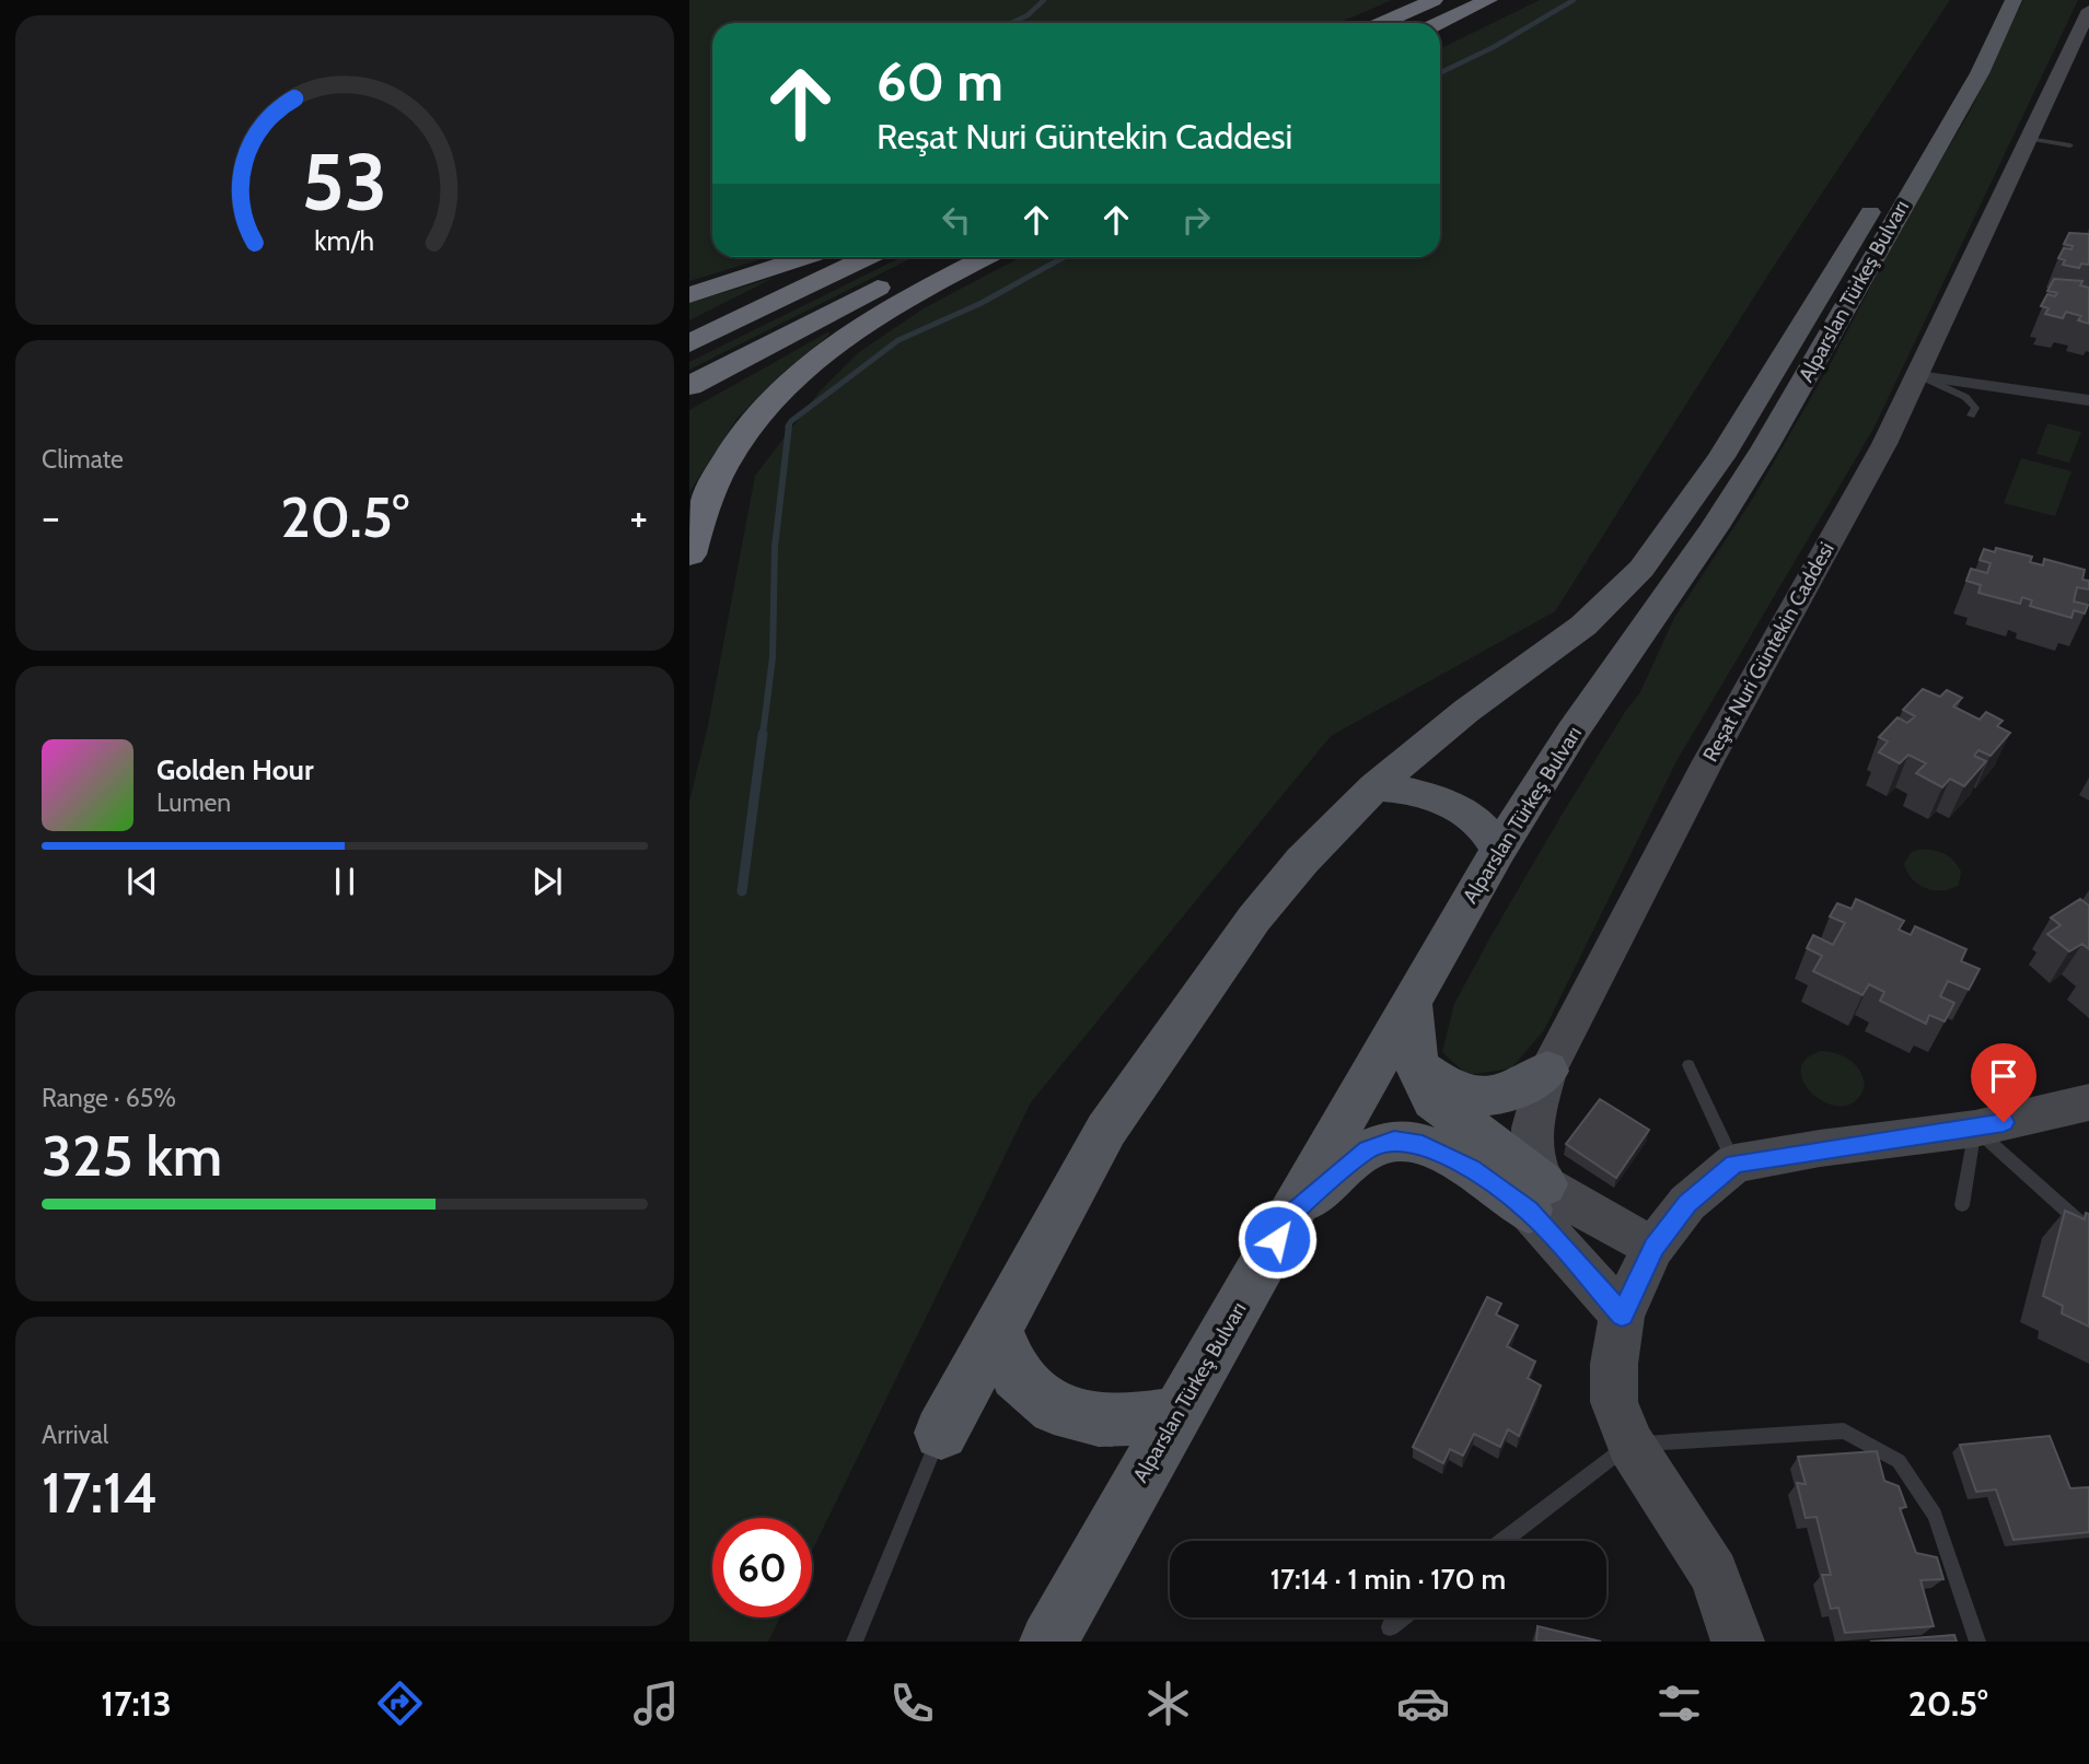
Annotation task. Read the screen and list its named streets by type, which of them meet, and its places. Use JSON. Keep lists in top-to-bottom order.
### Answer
{
  "streets": {
    "main road": ["Alparslan Türkeş Bulvarı", "Reşat Nuri Güntekin Caddesi"]
  },
  "page": {
    "turn": ["60 m", "Reşat Nuri Güntekin Caddesi"],
    "tile": [
      "Climate",
      ["Range · 65%", "325 km"],
      ["Arrival", "17:14"]
    ],
    "heat": ["−", "20.5°", "+"],
    "song": ["Golden Hour", "Lumen"],
    "limit": "60",
    "trip": "17:14 · 1 min · 170 m",
    "tabs": ["17:13", "20.5°"],
    "gauge": ["53", "km/h"]
  }
}
